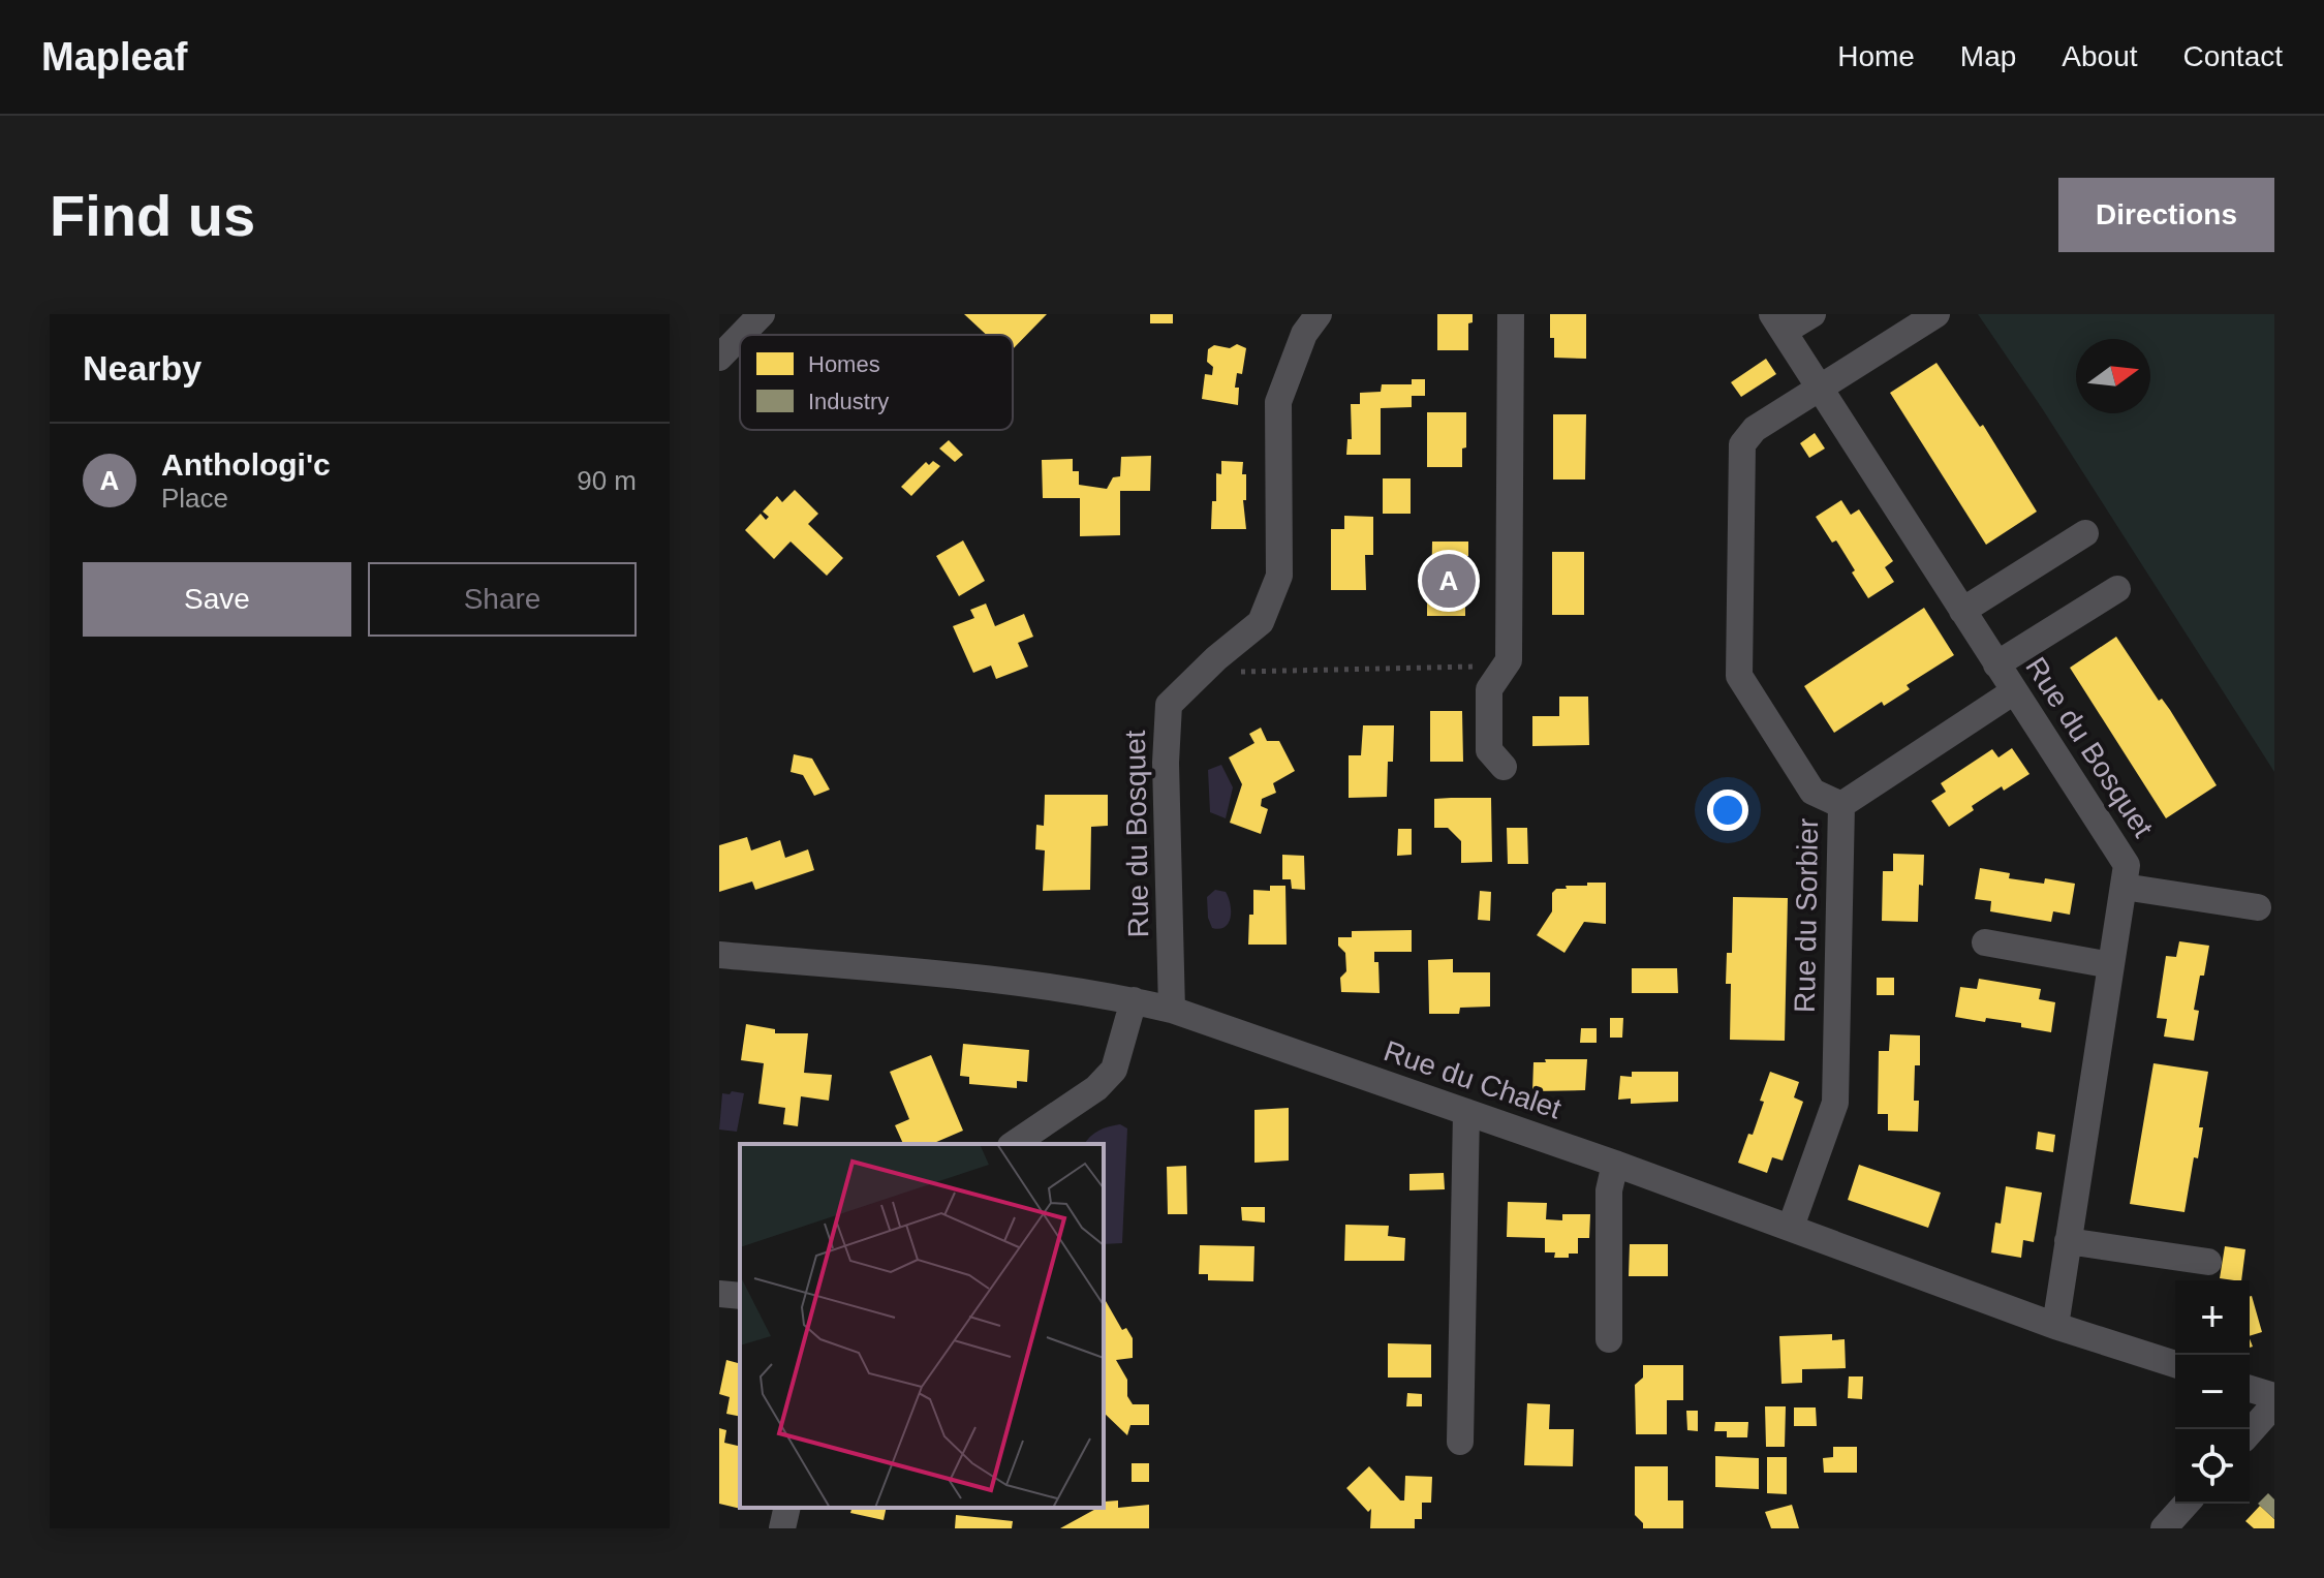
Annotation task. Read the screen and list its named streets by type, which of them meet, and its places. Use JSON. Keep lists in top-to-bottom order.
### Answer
{
  "streets": {
    "street": ["Rue du Bosquet", "Rue du Sorbier", "Rue du Chalet"]
  },
  "crossings": [
    ["Rue du Bosquet", "Rue du Sorbier"],
    ["Rue du Bosquet", "Rue du Chalet"],
    ["Rue du Sorbier", "Rue du Chalet"]
  ],
  "legend": ["Homes", "Industry"],
  "north": "right",
  "page": {
    "header": "Mapleaf",
    "nav": [
      "Home",
      "Map",
      "About",
      "Contact"
    ],
    "buttons": [
      "Directions",
      ["Save", "Share"]
    ],
    "title": "Find us",
    "heading": "Nearby",
    "list": [
      {
        "mark": "A",
        "name": "Anthologi'c",
        "note": "Place",
        "value": "90 m"
      }
    ],
    "pins": "A",
    "map_buttons": ["+", "−"]
  }
}
